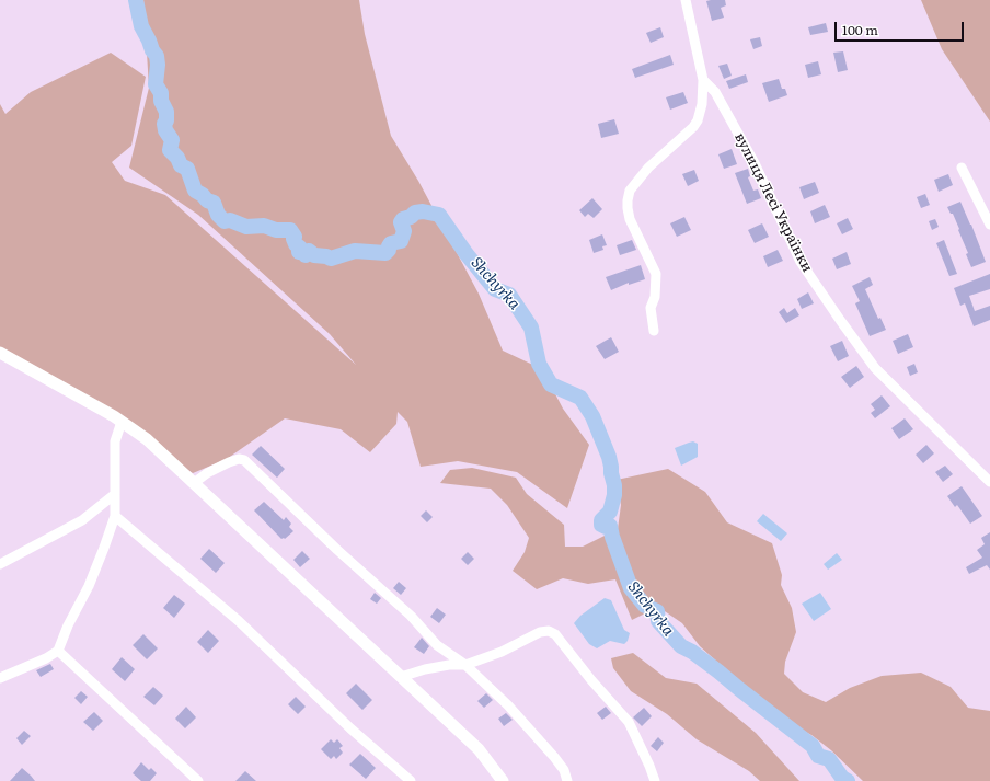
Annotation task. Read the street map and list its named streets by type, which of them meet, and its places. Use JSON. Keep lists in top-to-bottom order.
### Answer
{
  "streets": {
    "street": ["вулиця Лесі Українки"]
  },
  "water": ["Shchyrka"],
  "scale_bar": "100 m"
}
